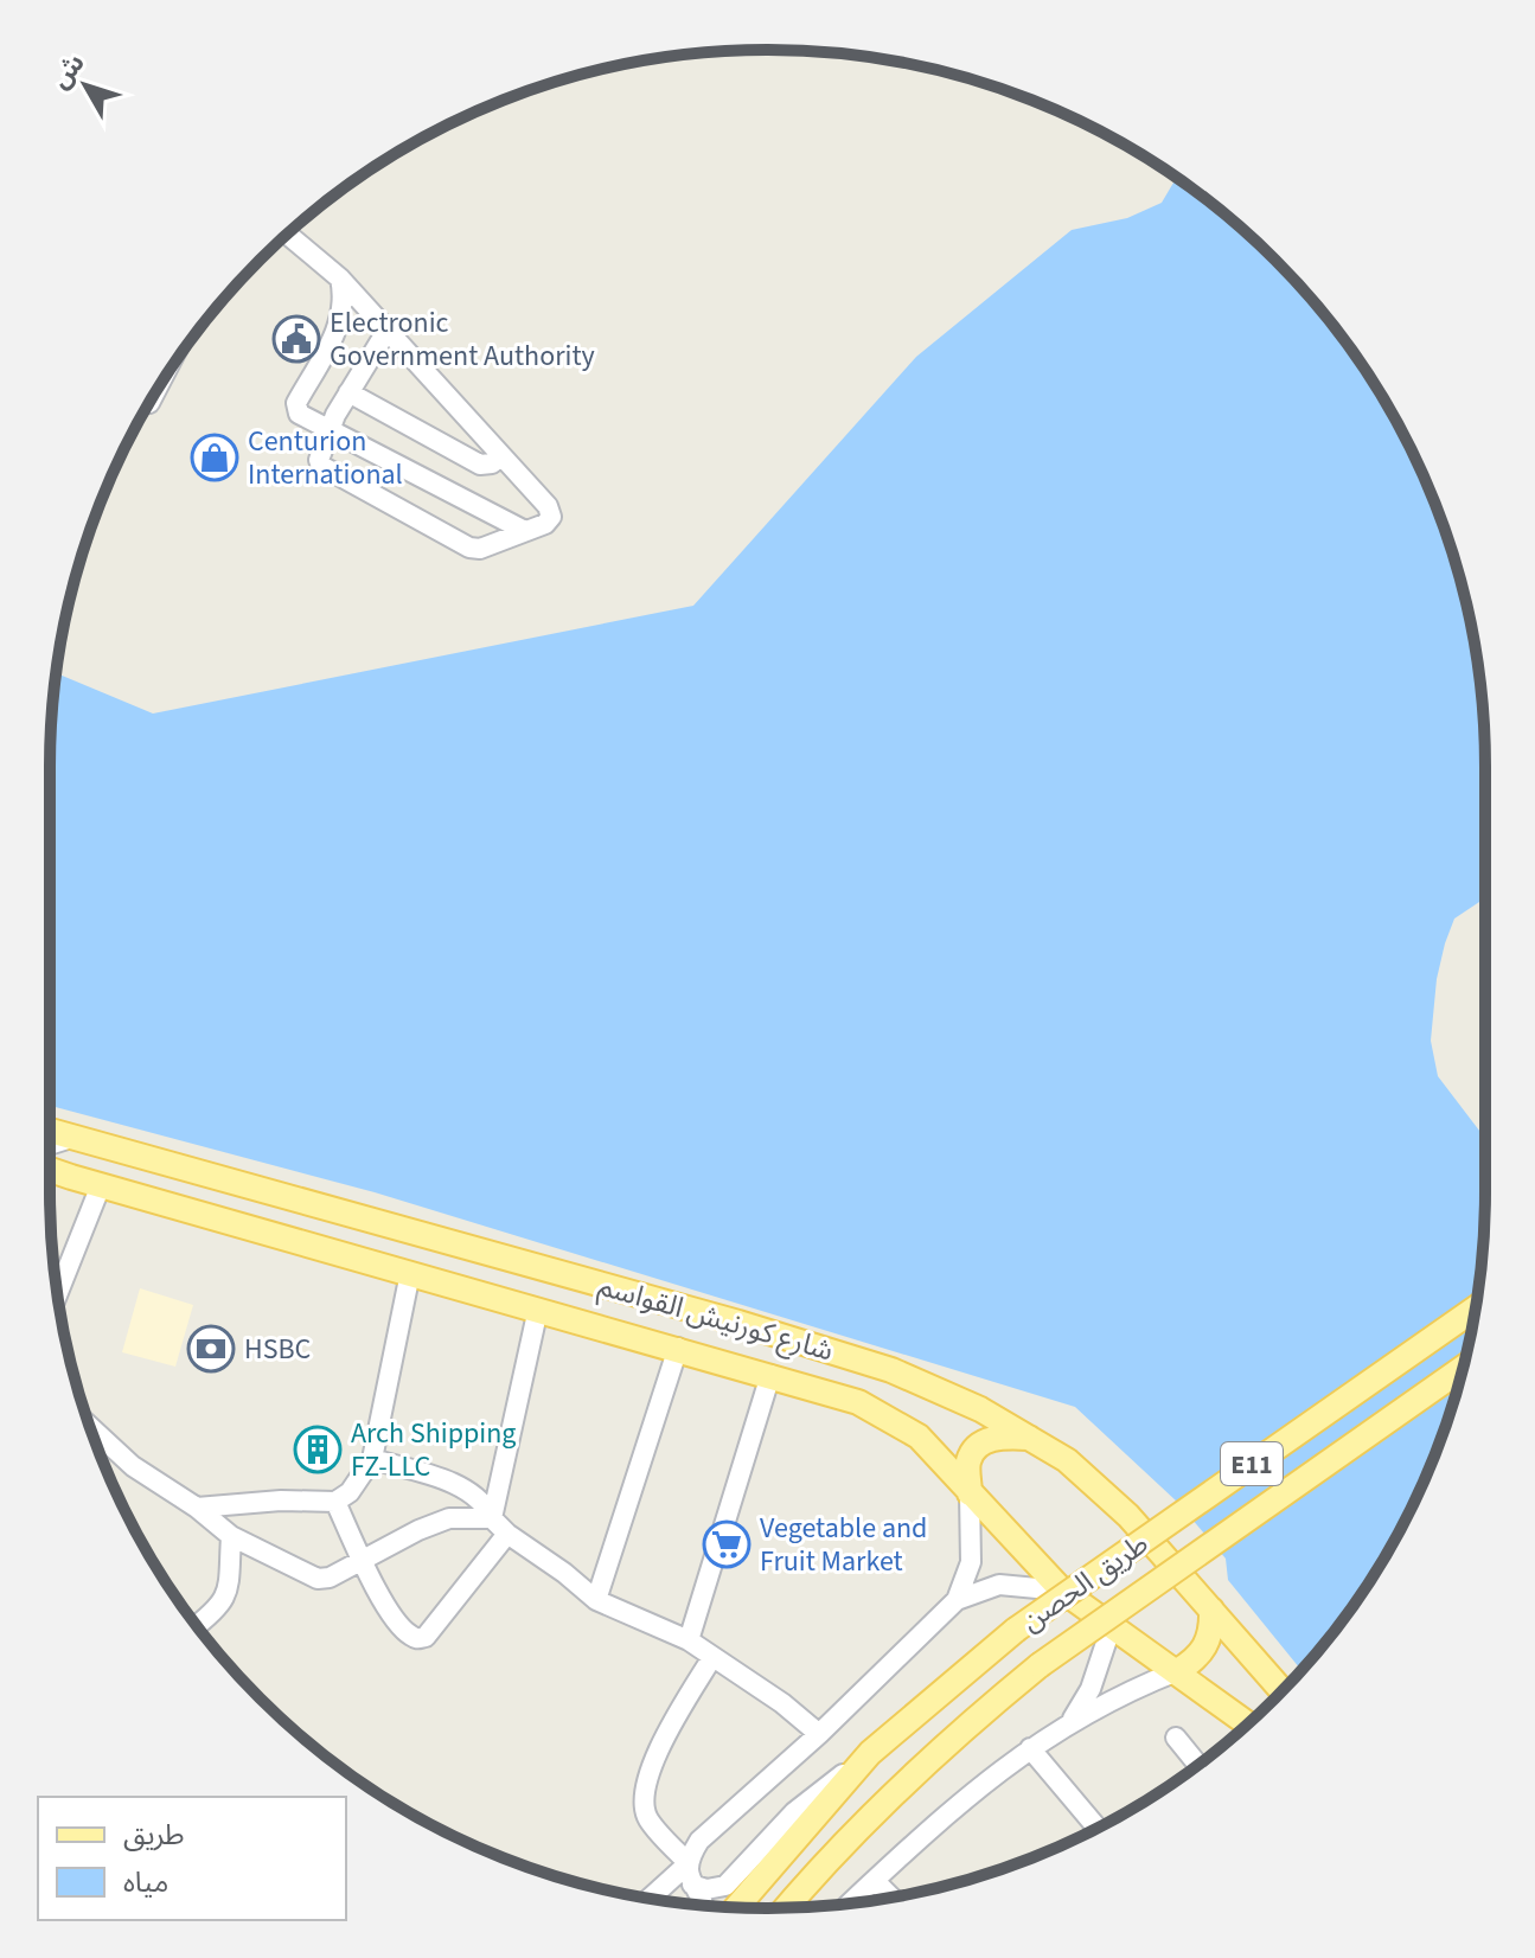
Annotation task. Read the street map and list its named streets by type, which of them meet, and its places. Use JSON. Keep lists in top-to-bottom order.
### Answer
{
  "streets": {
    "main road": ["شارع كورنيش القواسم", "E11", "طريق الحصن"]
  },
  "places": {
    "public building": ["Electronic Government Authority"],
    "shop": ["Centurion International"],
    "bank": ["HSBC"],
    "building": ["Arch Shipping FZ-LLC"],
    "supermarket": ["Vegetable and Fruit Market"]
  },
  "legend": ["طريق", "مياه"],
  "north": "top left"
}
